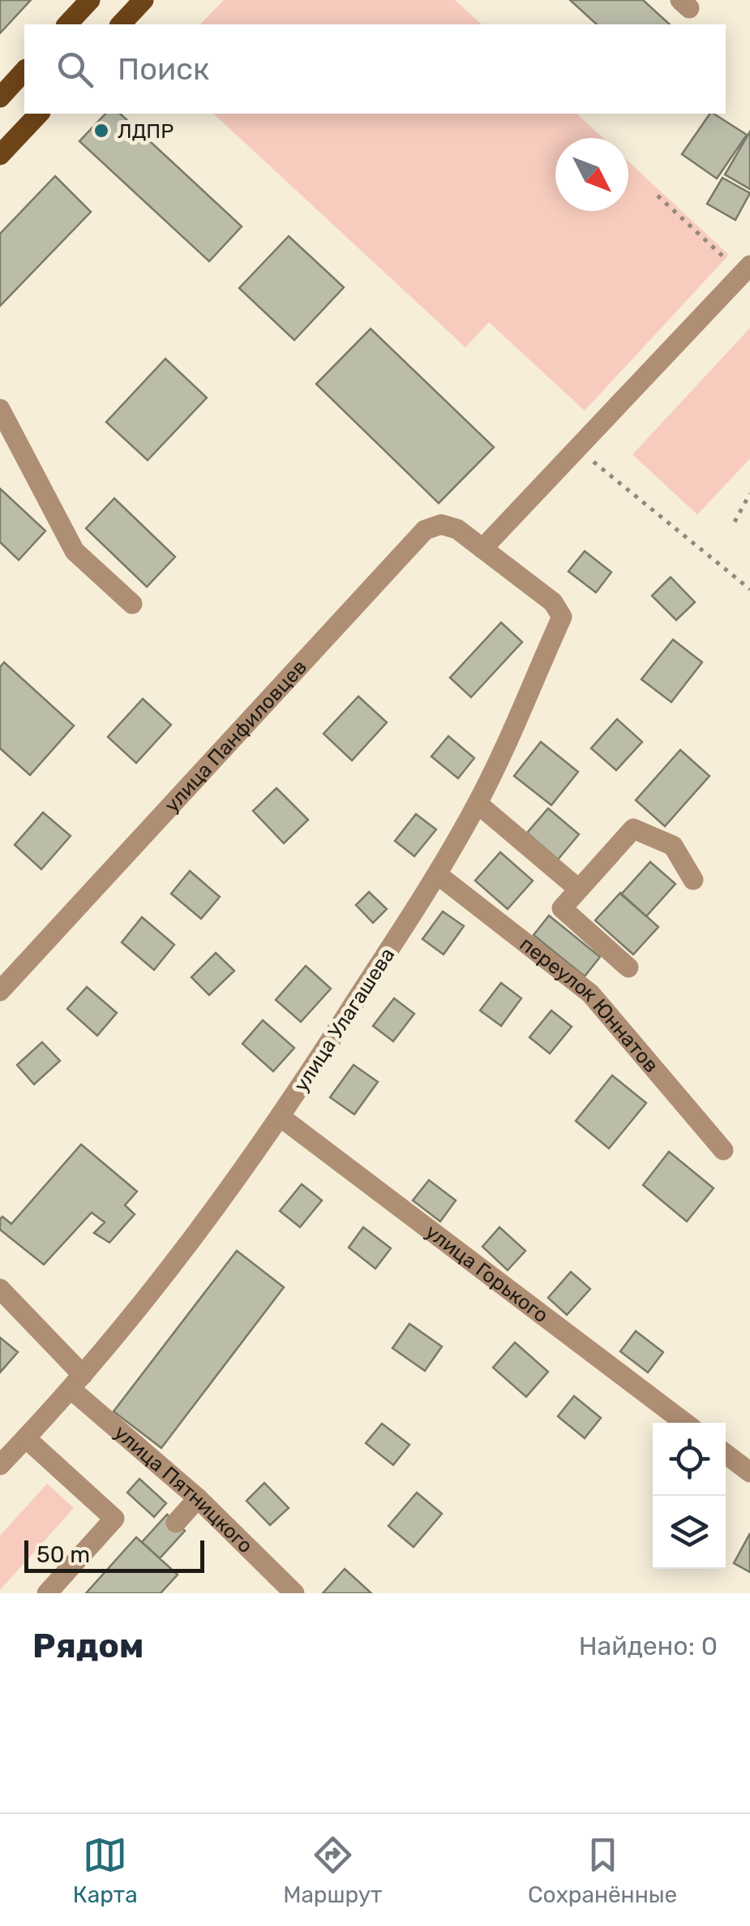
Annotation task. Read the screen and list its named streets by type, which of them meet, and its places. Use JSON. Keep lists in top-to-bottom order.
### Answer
{
  "streets": {
    "street": [
      "улица Панфиловцев",
      "переулок Юннатов",
      "улица Улагашева",
      "улица Горького",
      "улица Пятницкого"
    ]
  },
  "crossings": [
    ["улица Панфиловцев", "улица Улагашева"],
    ["переулок Юннатов", "улица Улагашева"],
    ["улица Улагашева", "улица Горького"],
    ["улица Улагашева", "улица Пятницкого"]
  ],
  "places": ["ЛДПР"],
  "scale_bar": "50 m",
  "north": "bottom right",
  "page": {
    "search": "Поиск",
    "scale": "50 m",
    "heading": ["Рядом", "Найдено: 0"],
    "nav": ["Карта", "Маршрут", "Сохранённые"]
  }
}
